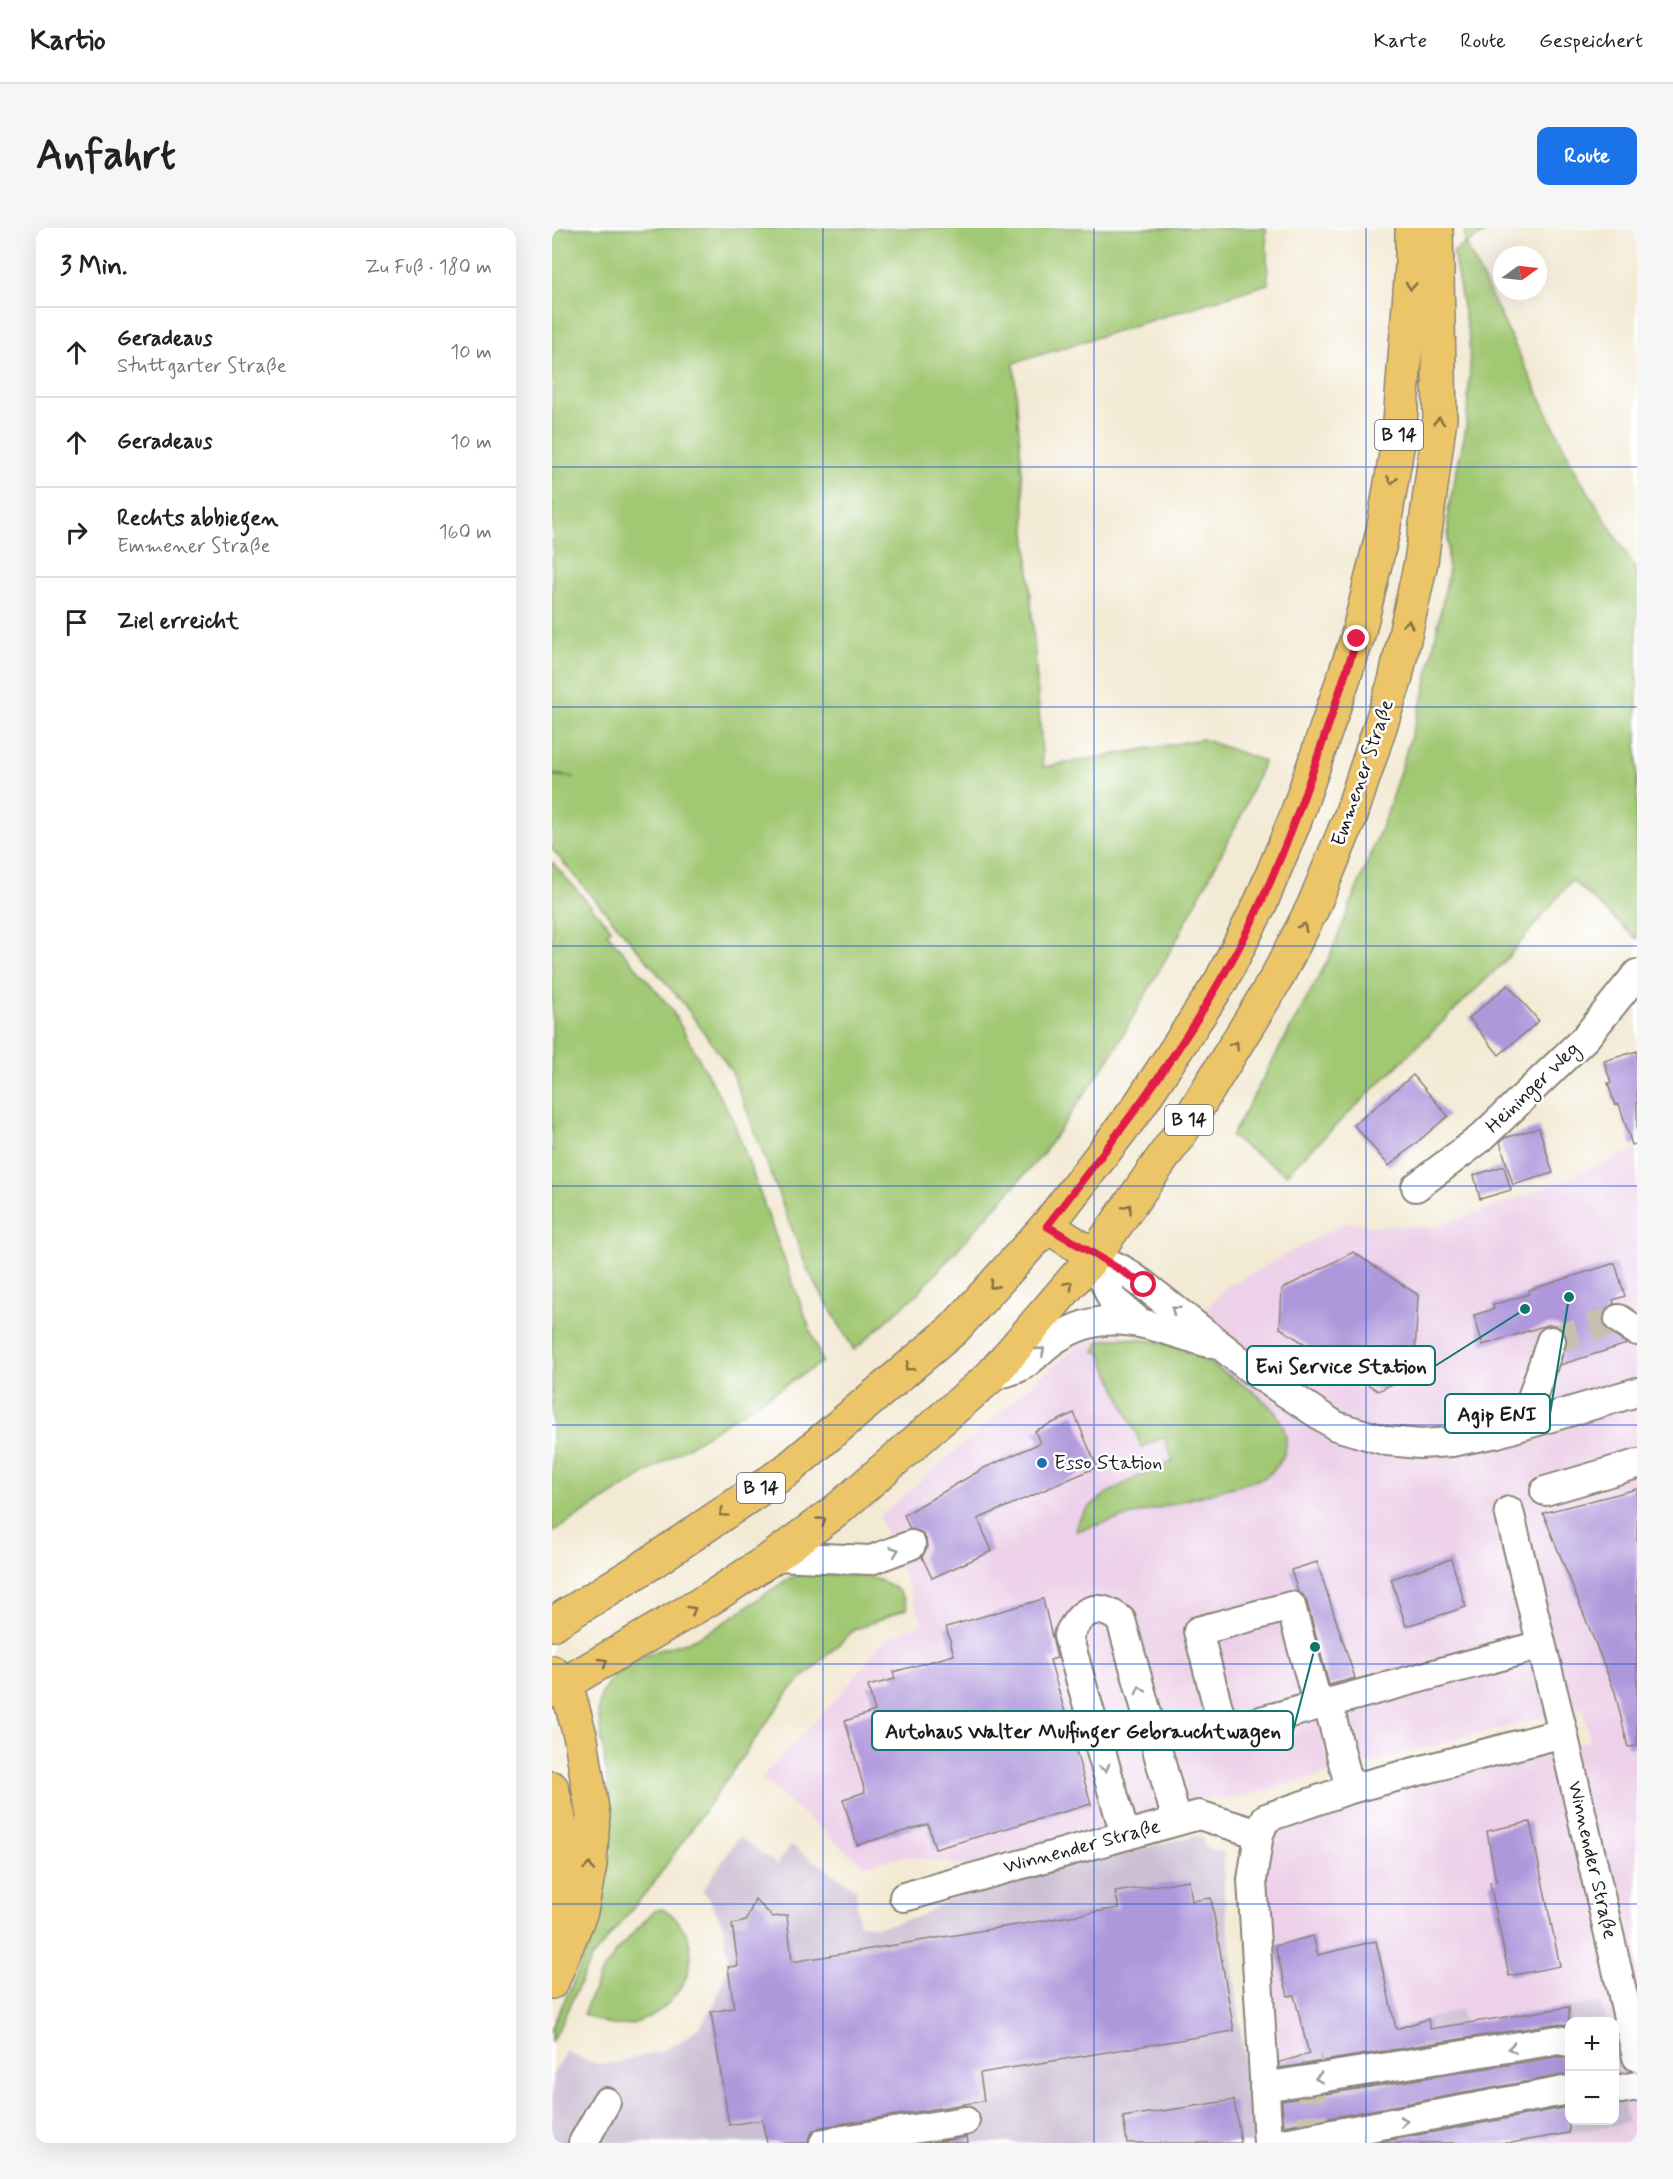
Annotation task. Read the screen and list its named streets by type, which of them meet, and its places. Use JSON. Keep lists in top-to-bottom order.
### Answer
{
  "streets": {
    "main road": ["B 14", "Emmener Straße"],
    "street": ["Heininger Weg", "Winnender Straße"]
  },
  "crossings": [
    ["B 14", "Emmener Straße"]
  ],
  "places": [
    "Agip ENI",
    "Eni Service Station",
    "Esso Station",
    "Autohaus Walter Mulfinger Gebrauchtwagen"
  ],
  "north": "right",
  "page": {
    "header": "Kartio",
    "nav": ["Karte", "Route", "Gespeichert"],
    "buttons": "Route",
    "title": "Anfahrt",
    "heading": ["3 Min.", "Zu Fuß · 180 m"],
    "list": [
      ["Geradeaus", "Stuttgarter Straße", "10 m"],
      ["Geradeaus", "10 m"],
      ["Rechts abbiegen", "Emmener Straße", "160 m"],
      "Ziel erreicht"
    ],
    "map_buttons": ["+", "−"]
  }
}
